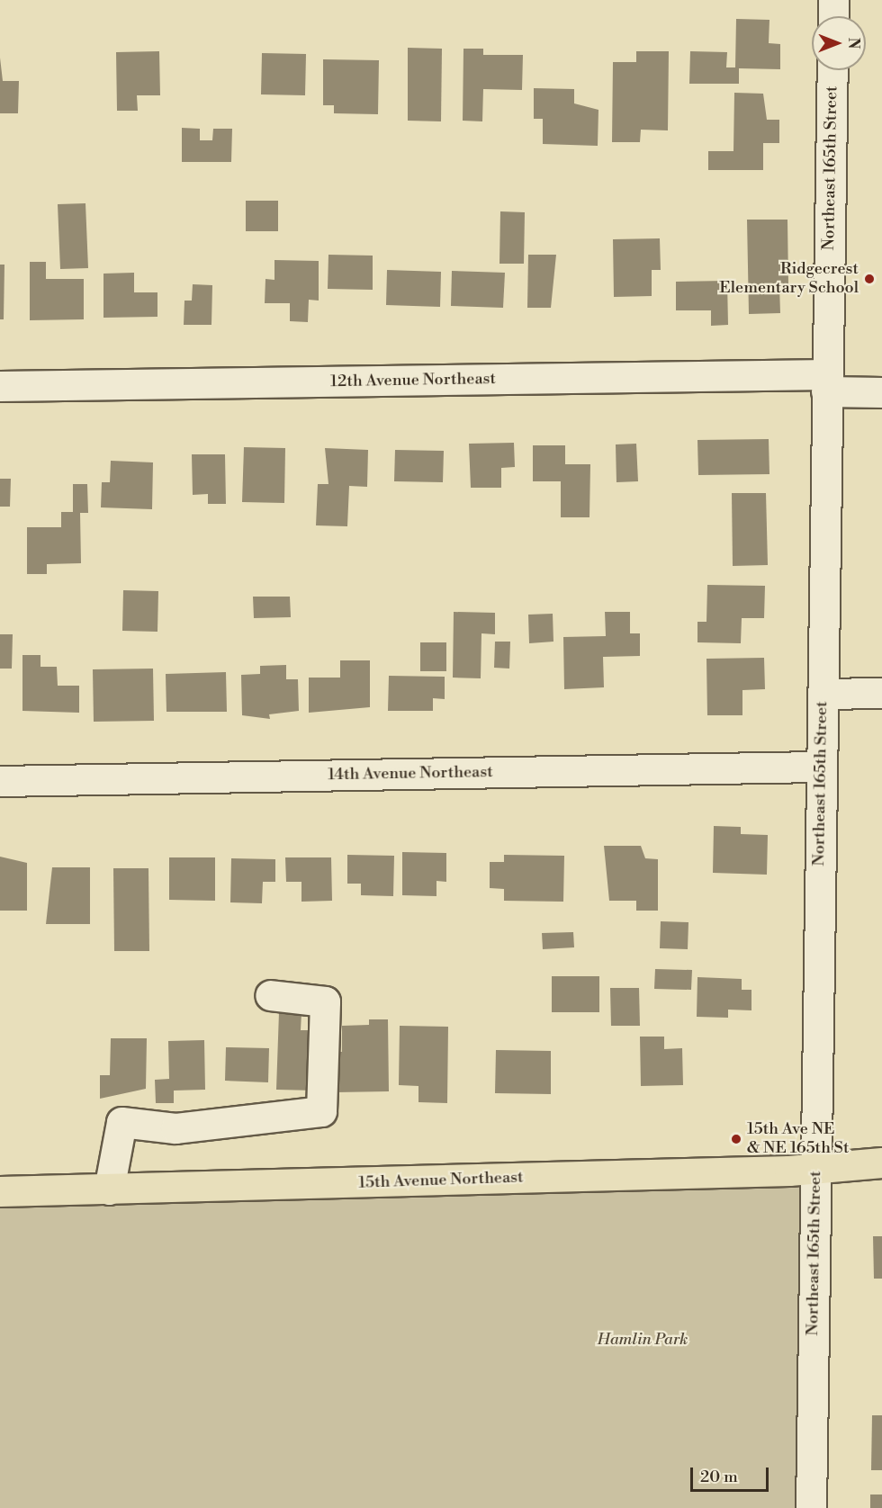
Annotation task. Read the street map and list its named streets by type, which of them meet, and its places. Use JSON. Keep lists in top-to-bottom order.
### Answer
{
  "streets": {
    "main road": ["15th Avenue Northeast"],
    "street": ["Northeast 165th Street", "12th Avenue Northeast", "14th Avenue Northeast"]
  },
  "crossings": [
    ["Northeast 165th Street", "12th Avenue Northeast"],
    ["Northeast 165th Street", "14th Avenue Northeast"],
    ["Northeast 165th Street", "15th Avenue Northeast"]
  ],
  "parks": ["Hamlin Park"],
  "places": ["Ridgecrest Elementary School", "15th Ave NE & NE 165th St"],
  "scale_bar": "20 m",
  "north": "right"
}
